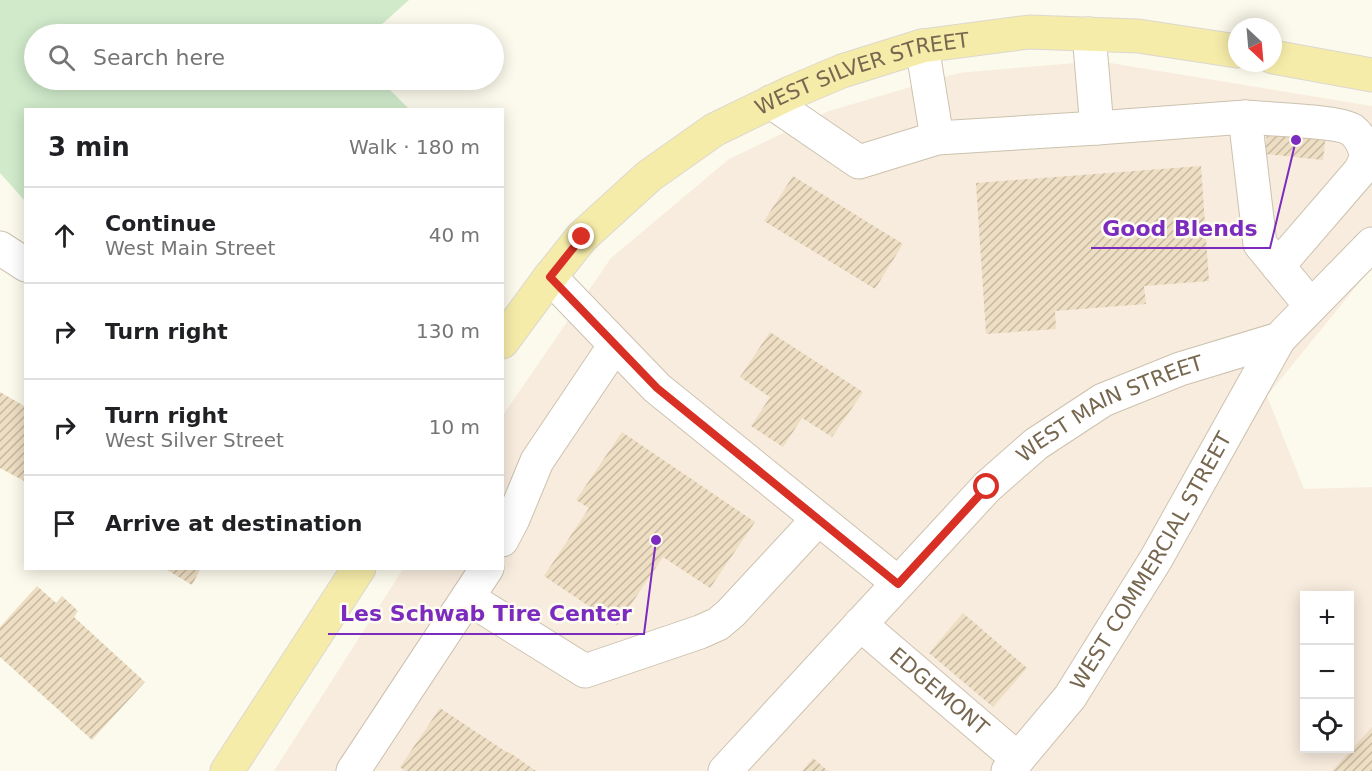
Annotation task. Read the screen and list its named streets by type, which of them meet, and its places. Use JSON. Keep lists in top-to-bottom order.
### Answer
{
  "streets": {
    "main road": ["WEST SILVER STREET"],
    "street": ["WEST MAIN STREET", "WEST COMMERCIAL STREET", "EDGEMONT"]
  },
  "crossings": [
    ["WEST MAIN STREET", "WEST COMMERCIAL STREET"],
    ["WEST MAIN STREET", "EDGEMONT"],
    ["WEST COMMERCIAL STREET", "EDGEMONT"]
  ],
  "places": ["Good Blends", "Les Schwab Tire Center"],
  "north": "bottom right",
  "page": {
    "search": "Search here",
    "heading": ["3 min", "Walk · 180 m"],
    "list": [
      ["Continue", "West Main Street", "40 m"],
      ["Turn right", "130 m"],
      ["Turn right", "West Silver Street", "10 m"],
      "Arrive at destination"
    ],
    "map_buttons": ["+", "−"]
  }
}
